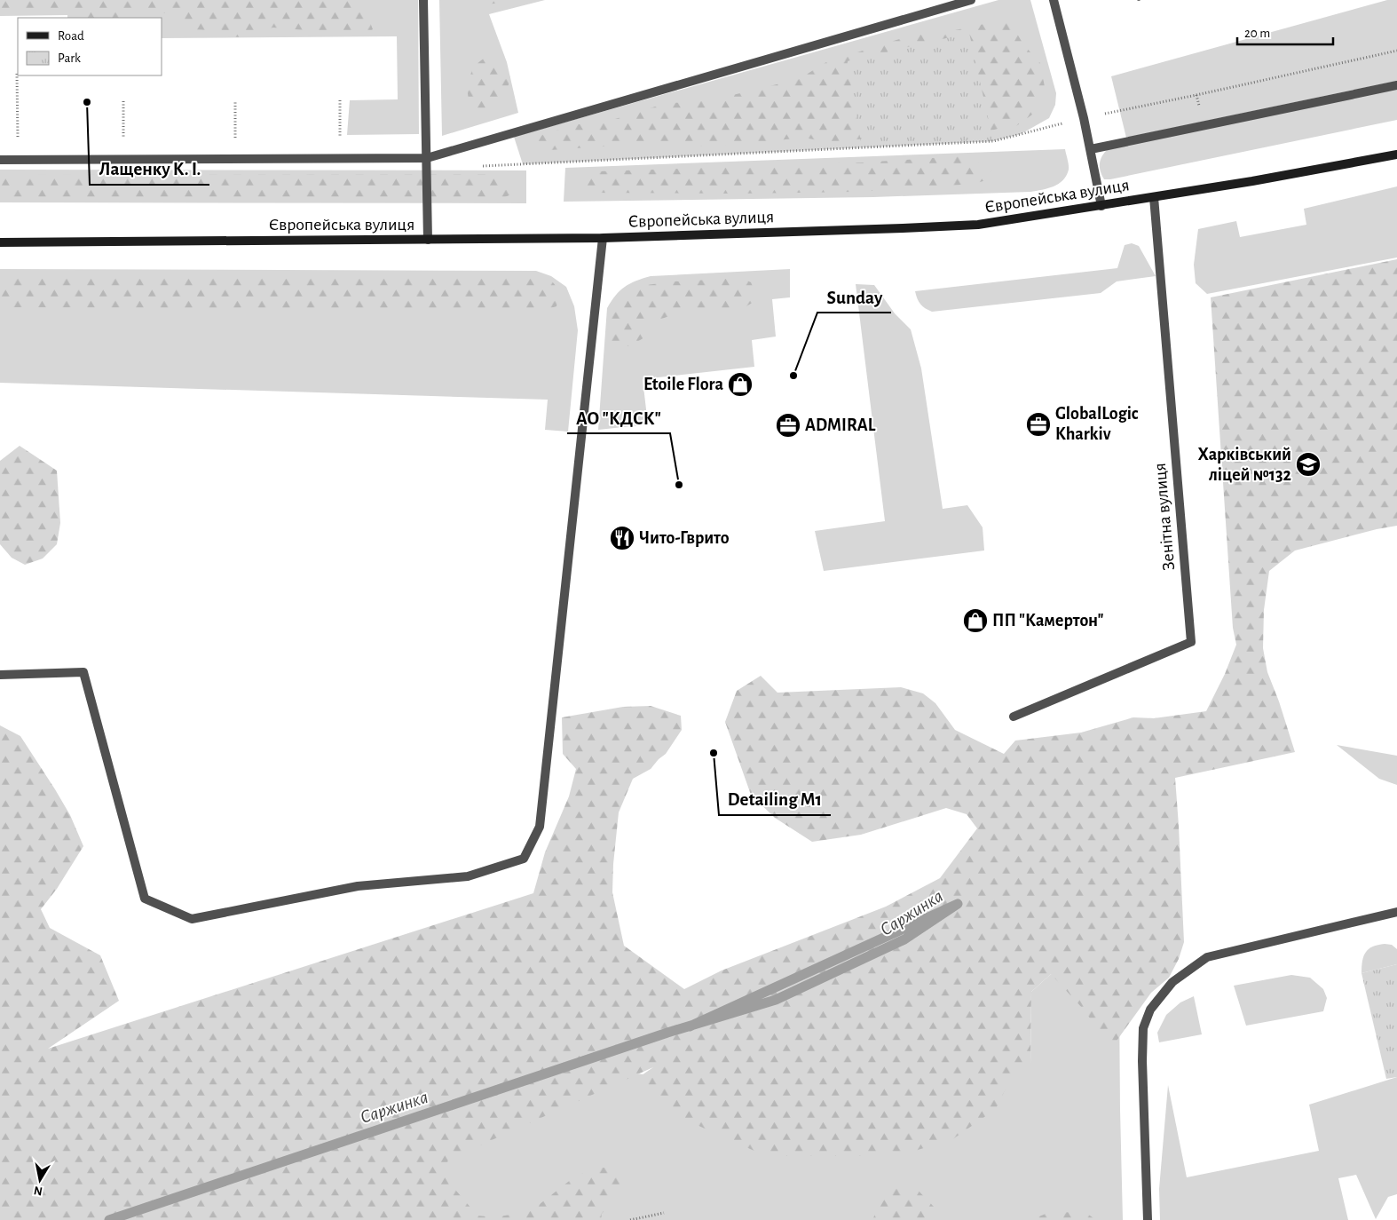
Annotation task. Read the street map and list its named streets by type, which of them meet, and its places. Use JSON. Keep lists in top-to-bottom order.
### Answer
{
  "streets": {
    "main road": ["Європейська вулиця"],
    "street": ["Зенітна вулиця"]
  },
  "crossings": [
    ["Європейська вулиця", "Зенітна вулиця"]
  ],
  "water": ["Саржинка"],
  "places": {
    "other": [
      "Лащенку К. І.",
      "Sunday",
      "АО \"КДСК\"",
      "Detailing M1"
    ],
    "shop": ["Etoile Flora", "ПП \"Камертон\""],
    "office": ["GlobalLogic Kharkiv", "ADMIRAL"],
    "school or university": ["Харківський ліцей №132"],
    "restaurant": ["Чито-Гврито"]
  },
  "legend": ["Road", "Park"],
  "scale_bar": "20 m",
  "north": "bottom"
}
